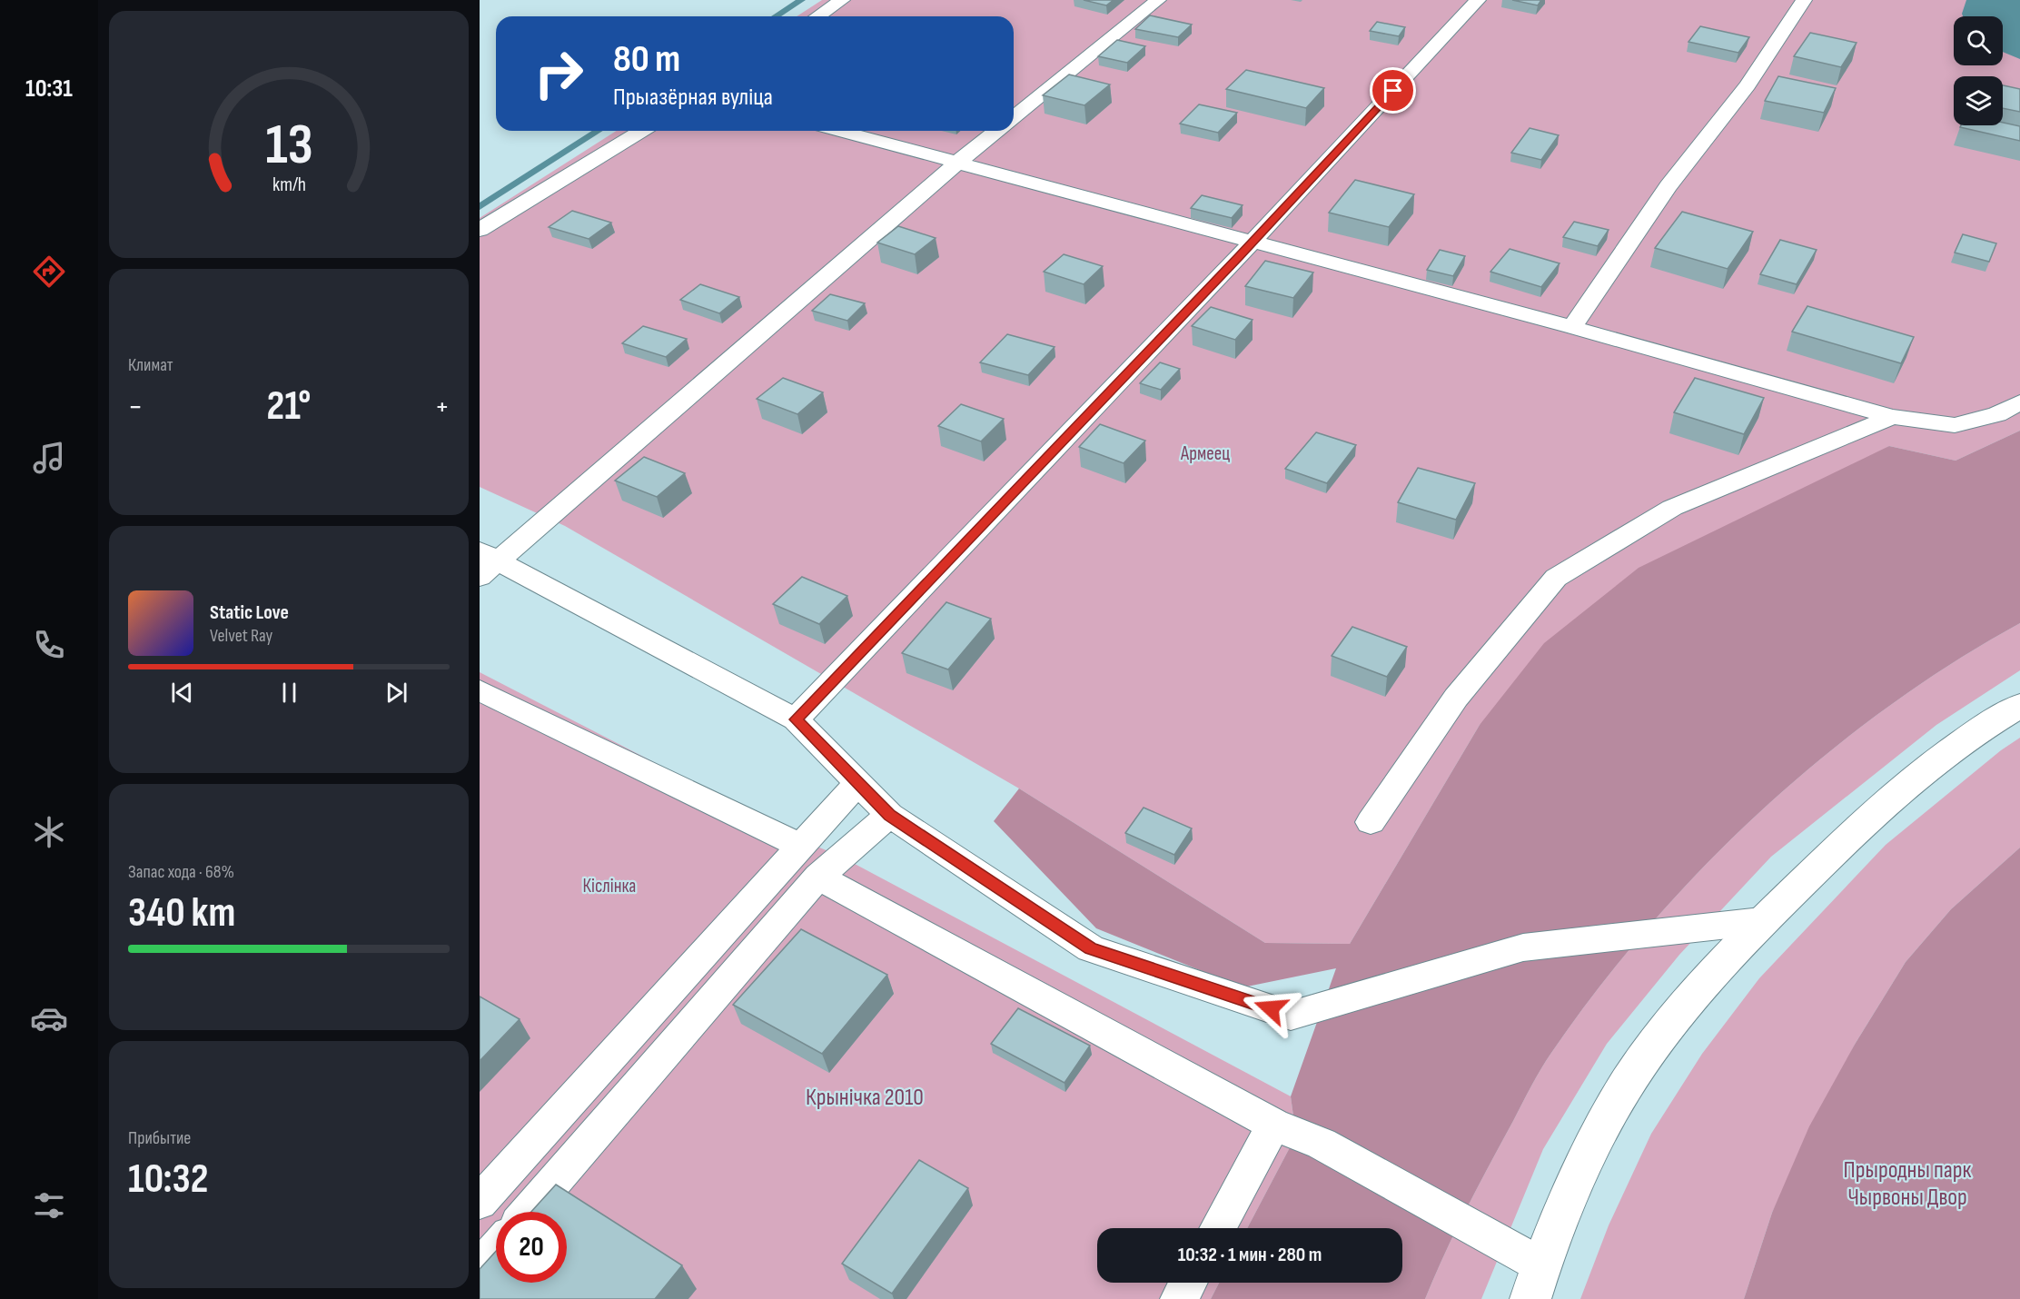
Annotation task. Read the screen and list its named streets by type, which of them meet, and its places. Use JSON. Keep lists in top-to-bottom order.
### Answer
{
  "parks": [
    "Армеец",
    "Кіслінка",
    "Крынічка 2010",
    "Прыродны парк Чырвоны Двор"
  ],
  "page": {
    "tabs": "10:31",
    "turn": ["80 m", "Прыазёрная вуліца"],
    "tile": [
      "Климат",
      ["Запас хода · 68%", "340 km"],
      ["Прибытие", "10:32"]
    ],
    "heat": ["−", "21°", "+"],
    "song": ["Static Love", "Velvet Ray"],
    "limit": "20",
    "trip": "10:32 · 1 мин · 280 m",
    "gauge": ["13", "km/h"]
  }
}
